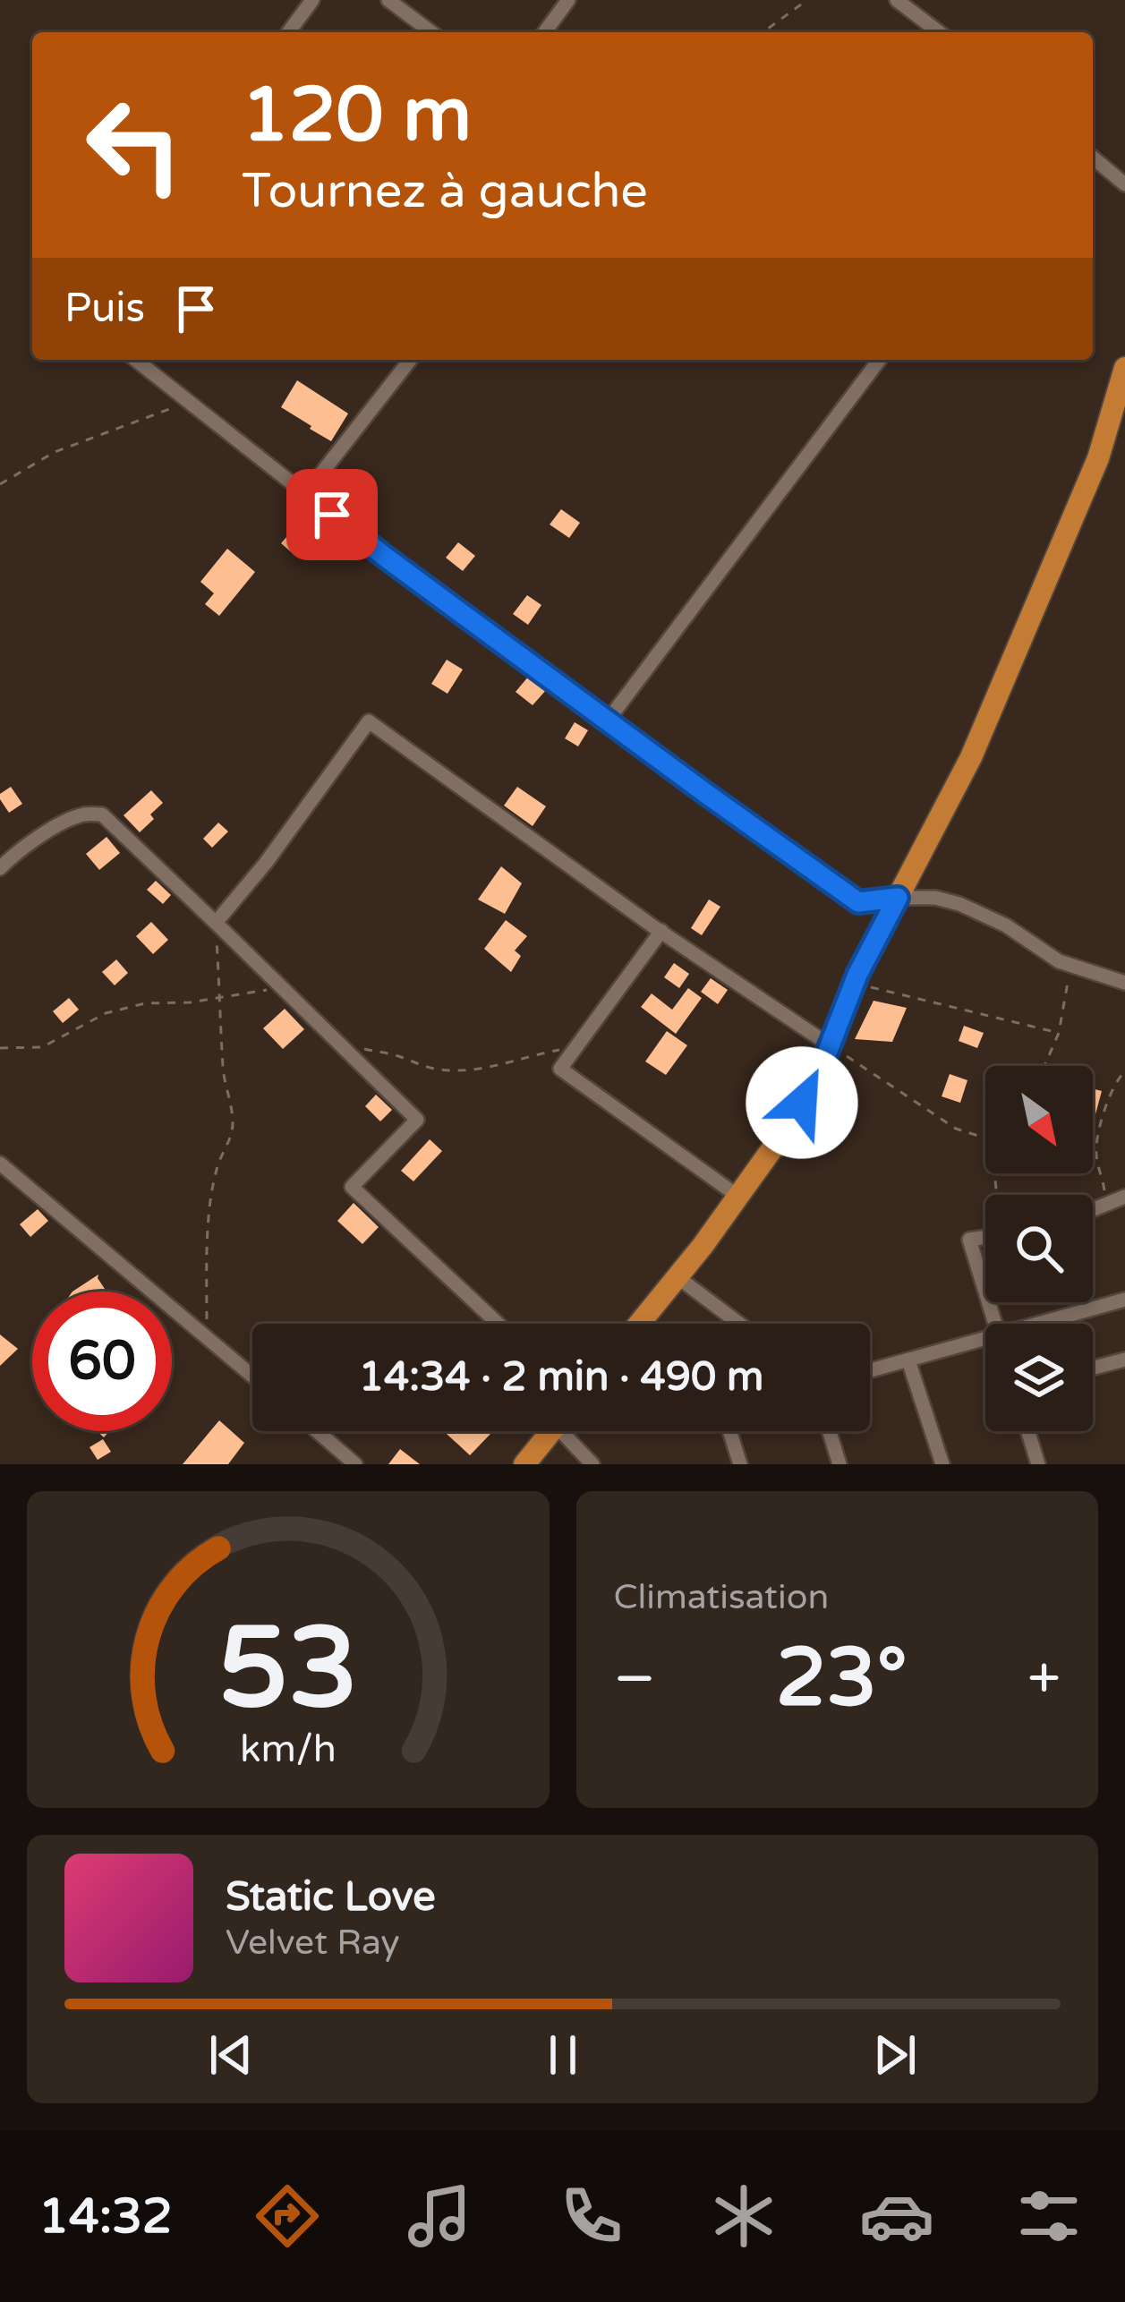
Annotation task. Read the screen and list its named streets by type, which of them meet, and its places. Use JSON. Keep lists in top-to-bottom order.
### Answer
{
  "north": "bottom right",
  "page": {
    "turn": ["120 m", "Tournez à gauche"],
    "then": "Puis",
    "limit": "60",
    "trip": "14:34 · 2 min · 490 m",
    "tile": "Climatisation",
    "heat": ["−", "23°", "+"],
    "song": ["Static Love", "Velvet Ray"],
    "tabs": "14:32",
    "gauge": ["53", "km/h"]
  }
}
